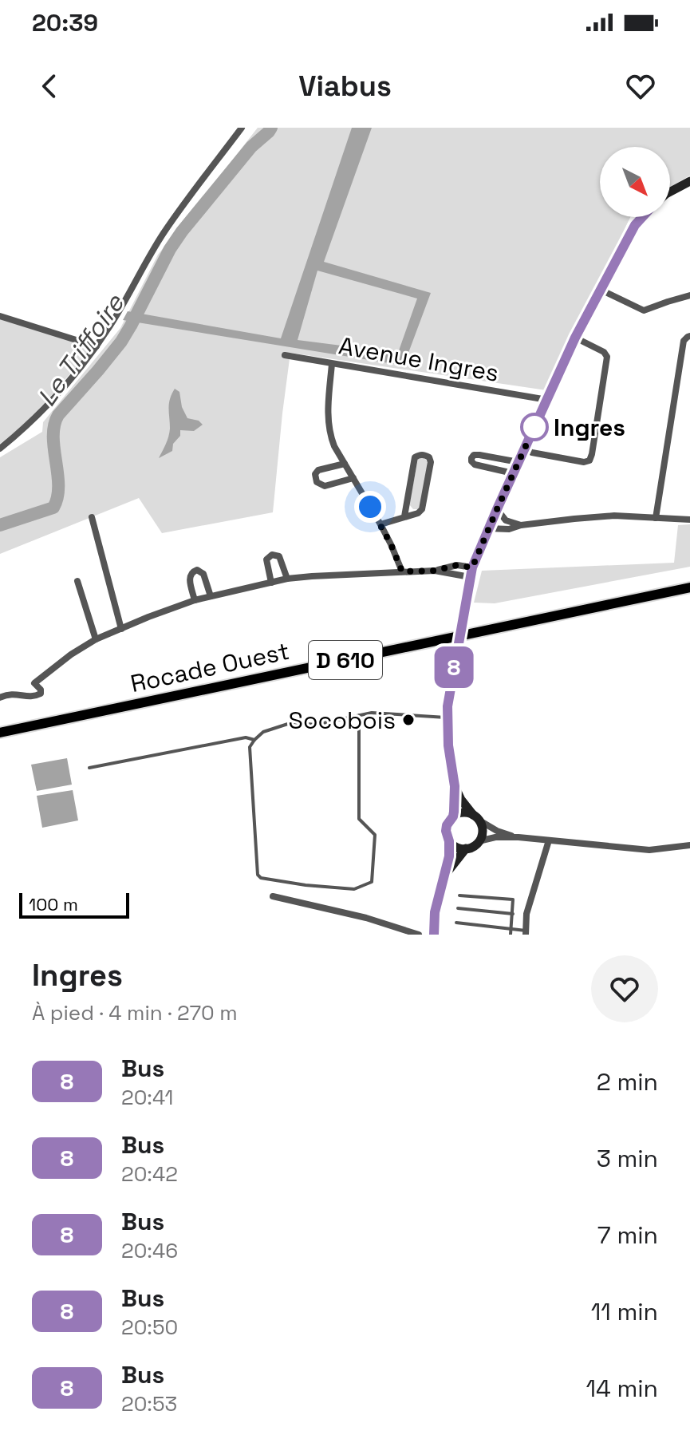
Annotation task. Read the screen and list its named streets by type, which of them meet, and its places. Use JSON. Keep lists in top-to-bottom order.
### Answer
{
  "streets": {
    "main road": ["D 610", "Rocade Ouest"],
    "street": ["Avenue Ingres"]
  },
  "water": ["Le Triffoire"],
  "places": ["Ingres", "Socobois"],
  "lines": ["bus line 8"],
  "scale_bar": "100 m",
  "north": "bottom right",
  "page": {
    "status": "20:39",
    "header": "Viabus",
    "on_map": "8",
    "scale": "100 m",
    "heading": ["Ingres", "À pied · 4 min · 270 m"],
    "list": [
      {
        "mark": "8",
        "name": "Bus",
        "note": "20:41",
        "value": "2 min"
      },
      {
        "mark": "8",
        "name": "Bus",
        "note": "20:42",
        "value": "3 min"
      },
      {
        "mark": "8",
        "name": "Bus",
        "note": "20:46",
        "value": "7 min"
      },
      {
        "mark": "8",
        "name": "Bus",
        "note": "20:50",
        "value": "11 min"
      },
      {
        "mark": "8",
        "name": "Bus",
        "note": "20:53",
        "value": "14 min"
      }
    ]
  }
}
